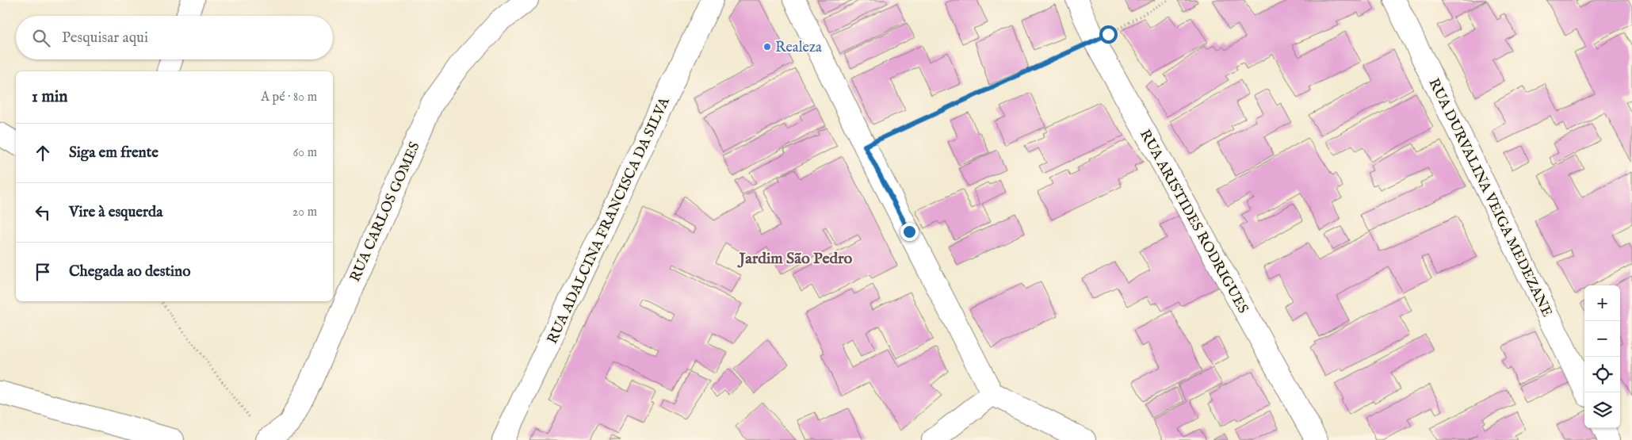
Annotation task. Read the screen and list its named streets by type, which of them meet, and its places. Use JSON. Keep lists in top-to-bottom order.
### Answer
{
  "streets": {
    "street": [
      "RUA DURVALINA VEIGA MEDEZANE",
      "RUA CARLOS GOMES",
      "RUA ADALCINA FRANCISCA DA SILVA",
      "RUA ARISTIDES RODRIGUES"
    ]
  },
  "districts": ["Jardim São Pedro"],
  "places": ["Realeza"],
  "page": {
    "search": "Pesquisar aqui",
    "heading": ["1 min", "A pé · 80 m"],
    "list": [
      ["Siga em frente", "60 m"],
      ["Vire à esquerda", "20 m"],
      "Chegada ao destino"
    ],
    "map_buttons": ["+", "−"]
  }
}
